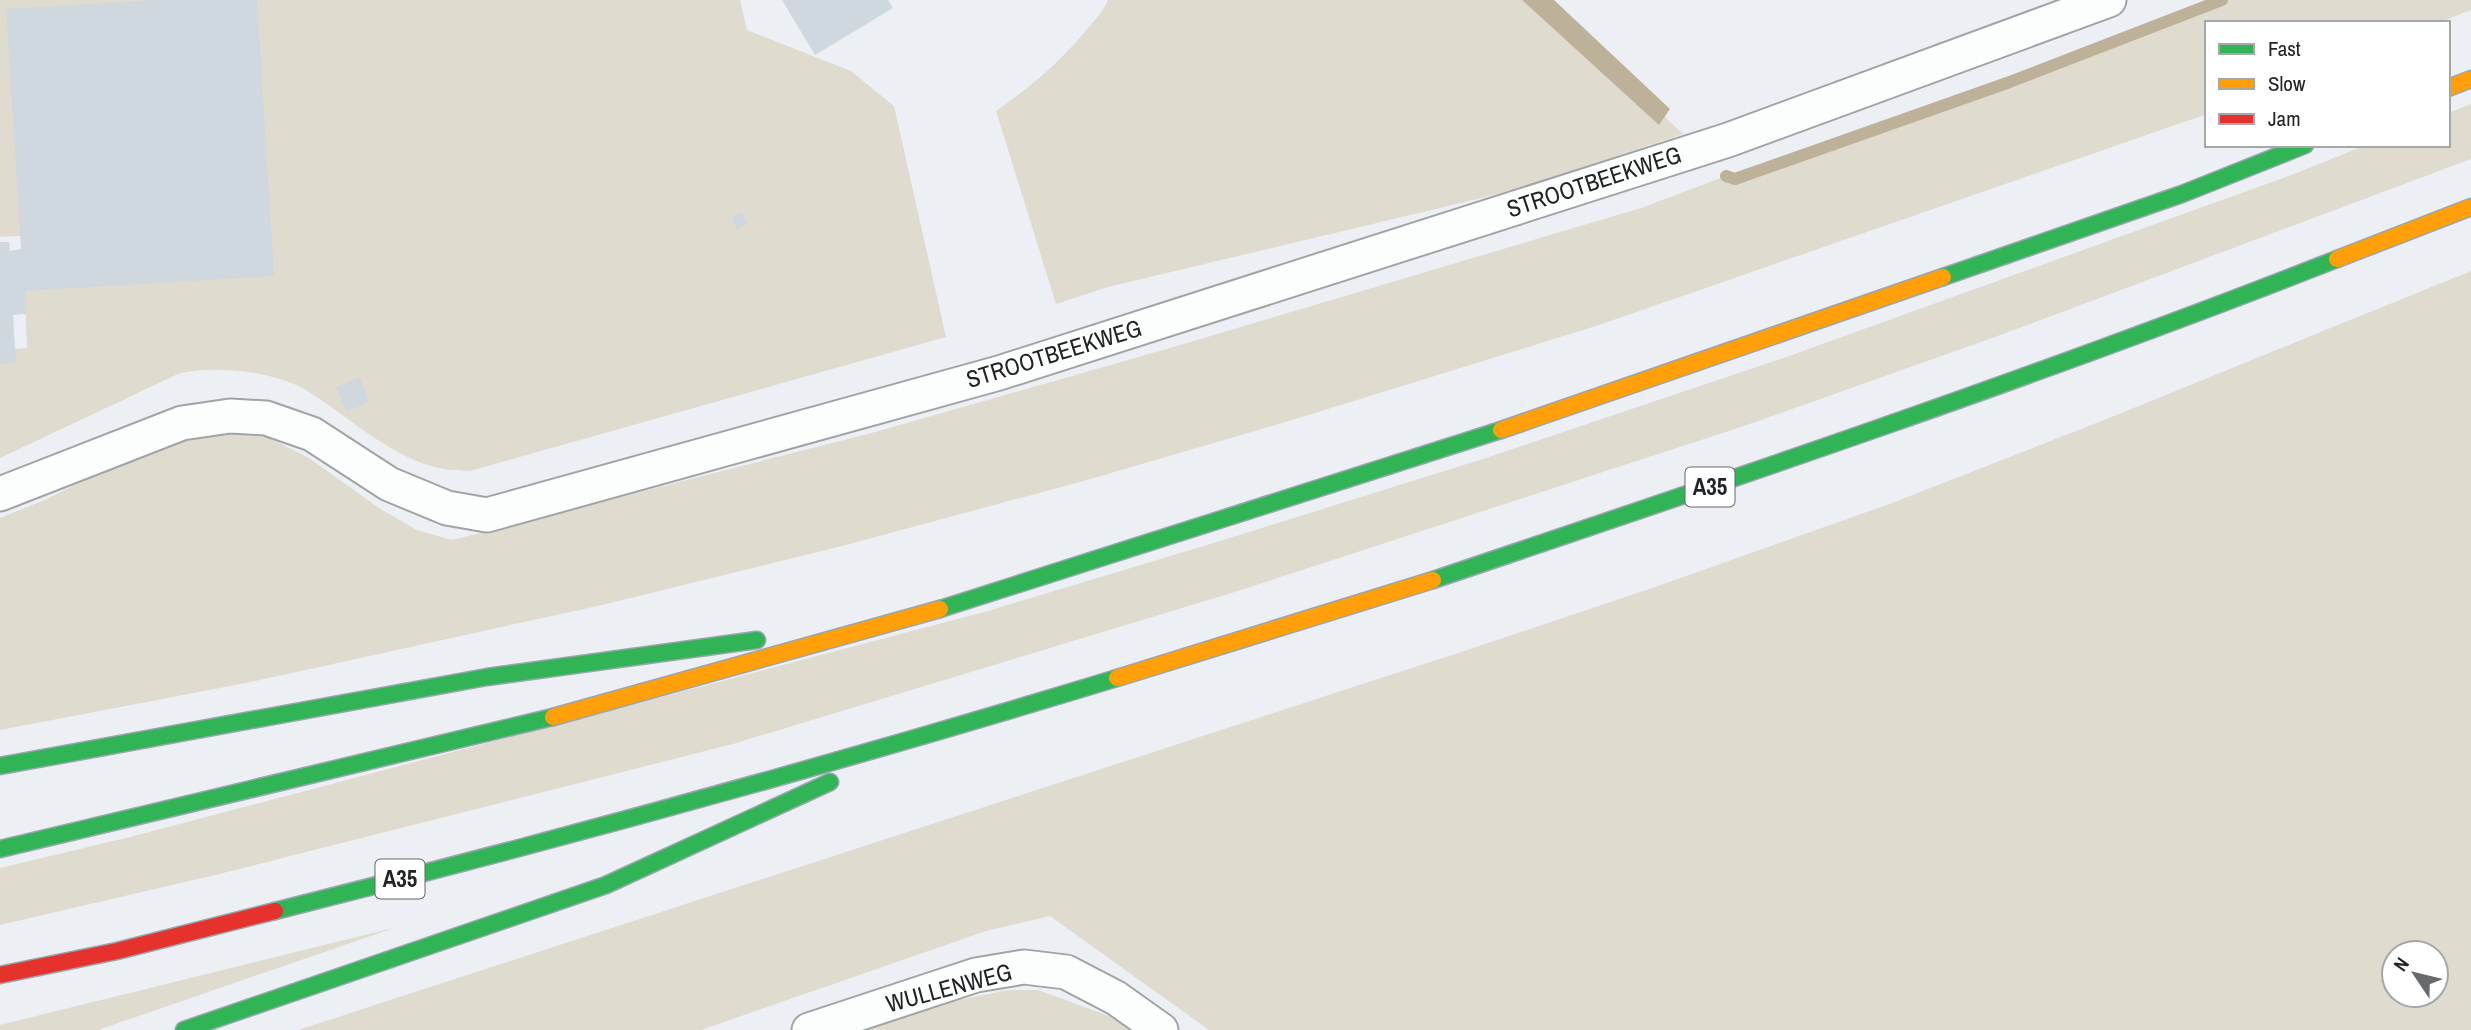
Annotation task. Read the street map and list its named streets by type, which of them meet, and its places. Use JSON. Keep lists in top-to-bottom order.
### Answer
{
  "streets": {
    "highway": ["A35"],
    "street": ["STROOTBEEKWEG", "WULLENWEG"]
  },
  "legend": ["Fast", "Slow", "Jam"],
  "north": "top left"
}
